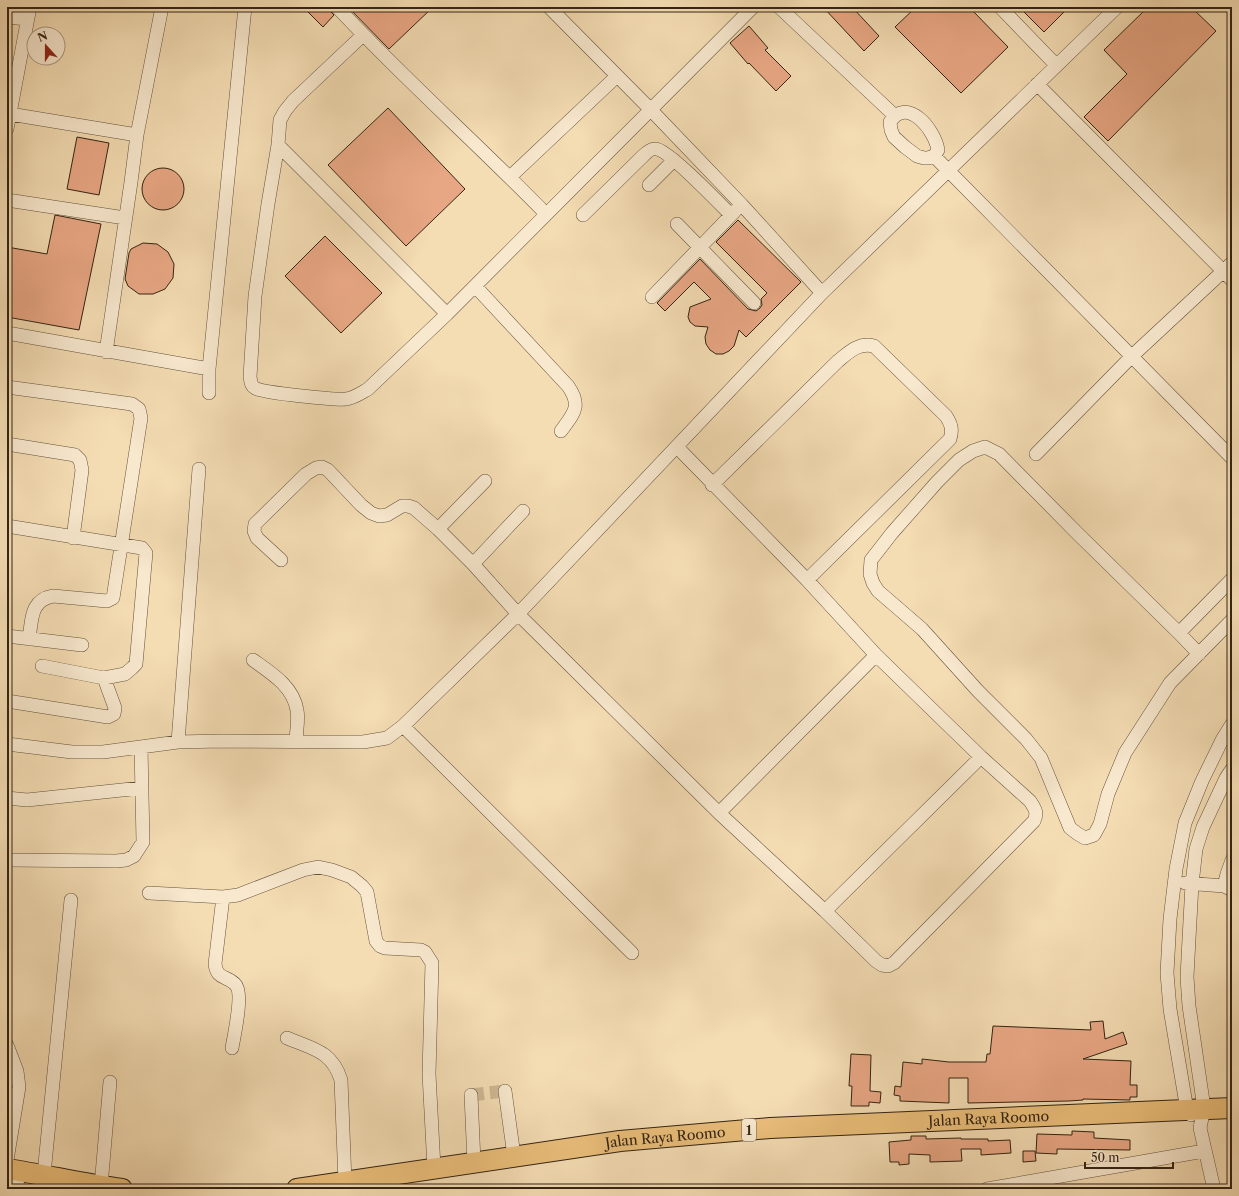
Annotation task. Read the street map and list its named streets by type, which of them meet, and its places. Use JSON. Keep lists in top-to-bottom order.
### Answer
{
  "streets": {
    "highway": ["Jalan Raya Roomo", "1"]
  },
  "crossings": [
    ["Jalan Raya Roomo", "1"]
  ],
  "scale_bar": "50 m",
  "north": "top"
}
